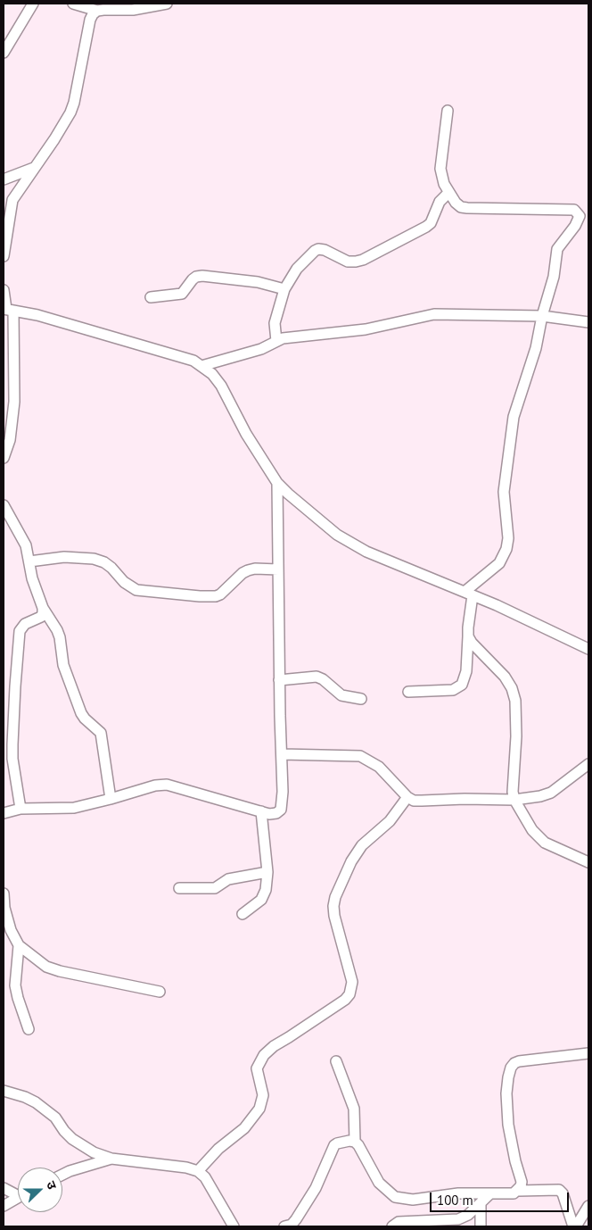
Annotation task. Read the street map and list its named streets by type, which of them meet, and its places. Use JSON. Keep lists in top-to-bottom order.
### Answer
{
  "scale_bar": "100 m",
  "north": "right"
}
